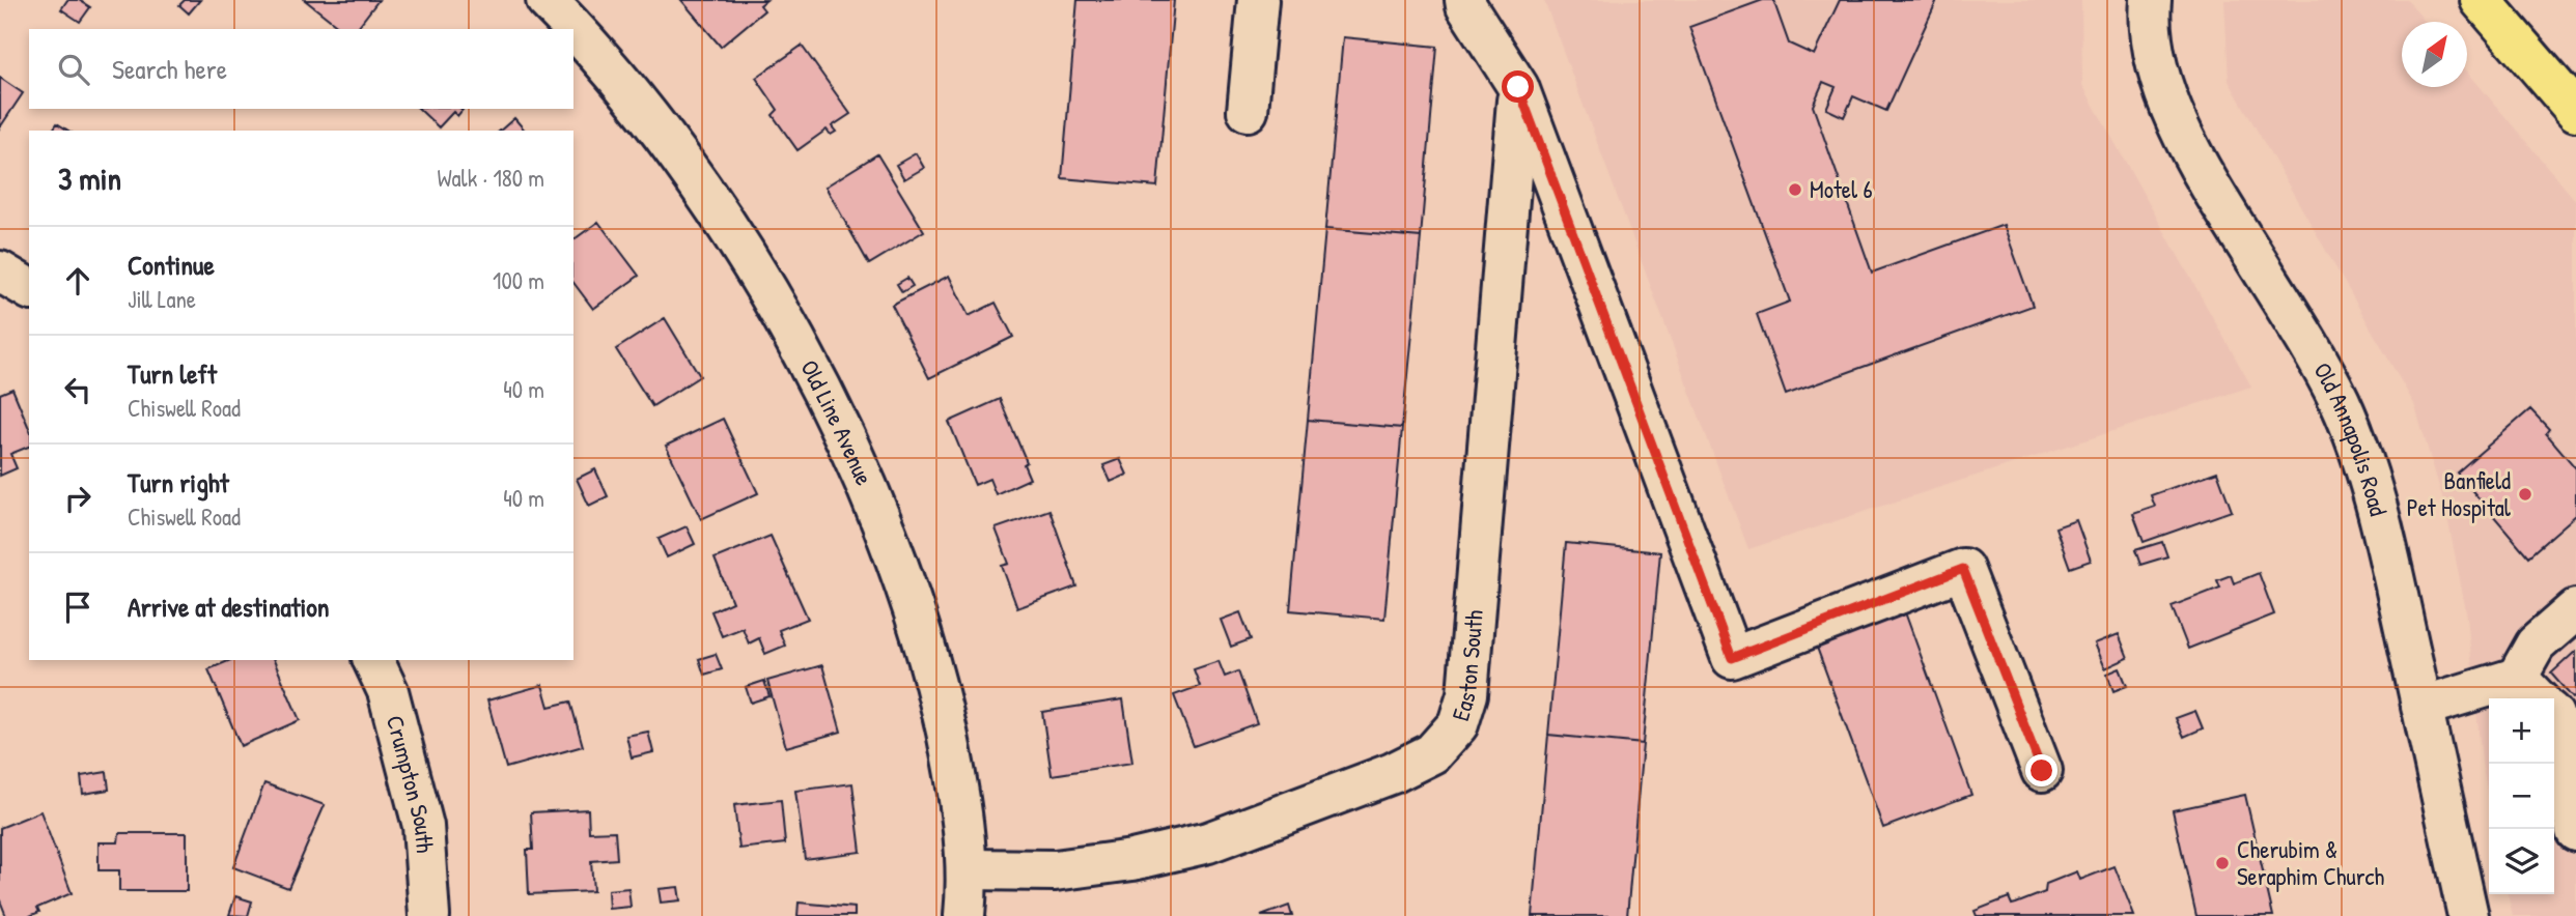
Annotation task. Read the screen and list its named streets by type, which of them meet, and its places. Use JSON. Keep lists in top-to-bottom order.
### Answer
{
  "streets": {
    "street": [
      "Old Line Avenue",
      "Old Annapolis Road",
      "Easton South",
      "Crumpton South"
    ]
  },
  "crossings": [
    ["Old Line Avenue", "Easton South"]
  ],
  "places": ["Motel 6", "Banfield Pet Hospital", "Cherubim & Seraphim Church"],
  "north": "top right",
  "page": {
    "search": "Search here",
    "heading": ["3 min", "Walk · 180 m"],
    "list": [
      ["Continue", "Jill Lane", "100 m"],
      ["Turn left", "Chiswell Road", "40 m"],
      ["Turn right", "Chiswell Road", "40 m"],
      "Arrive at destination"
    ],
    "map_buttons": ["+", "−"]
  }
}
